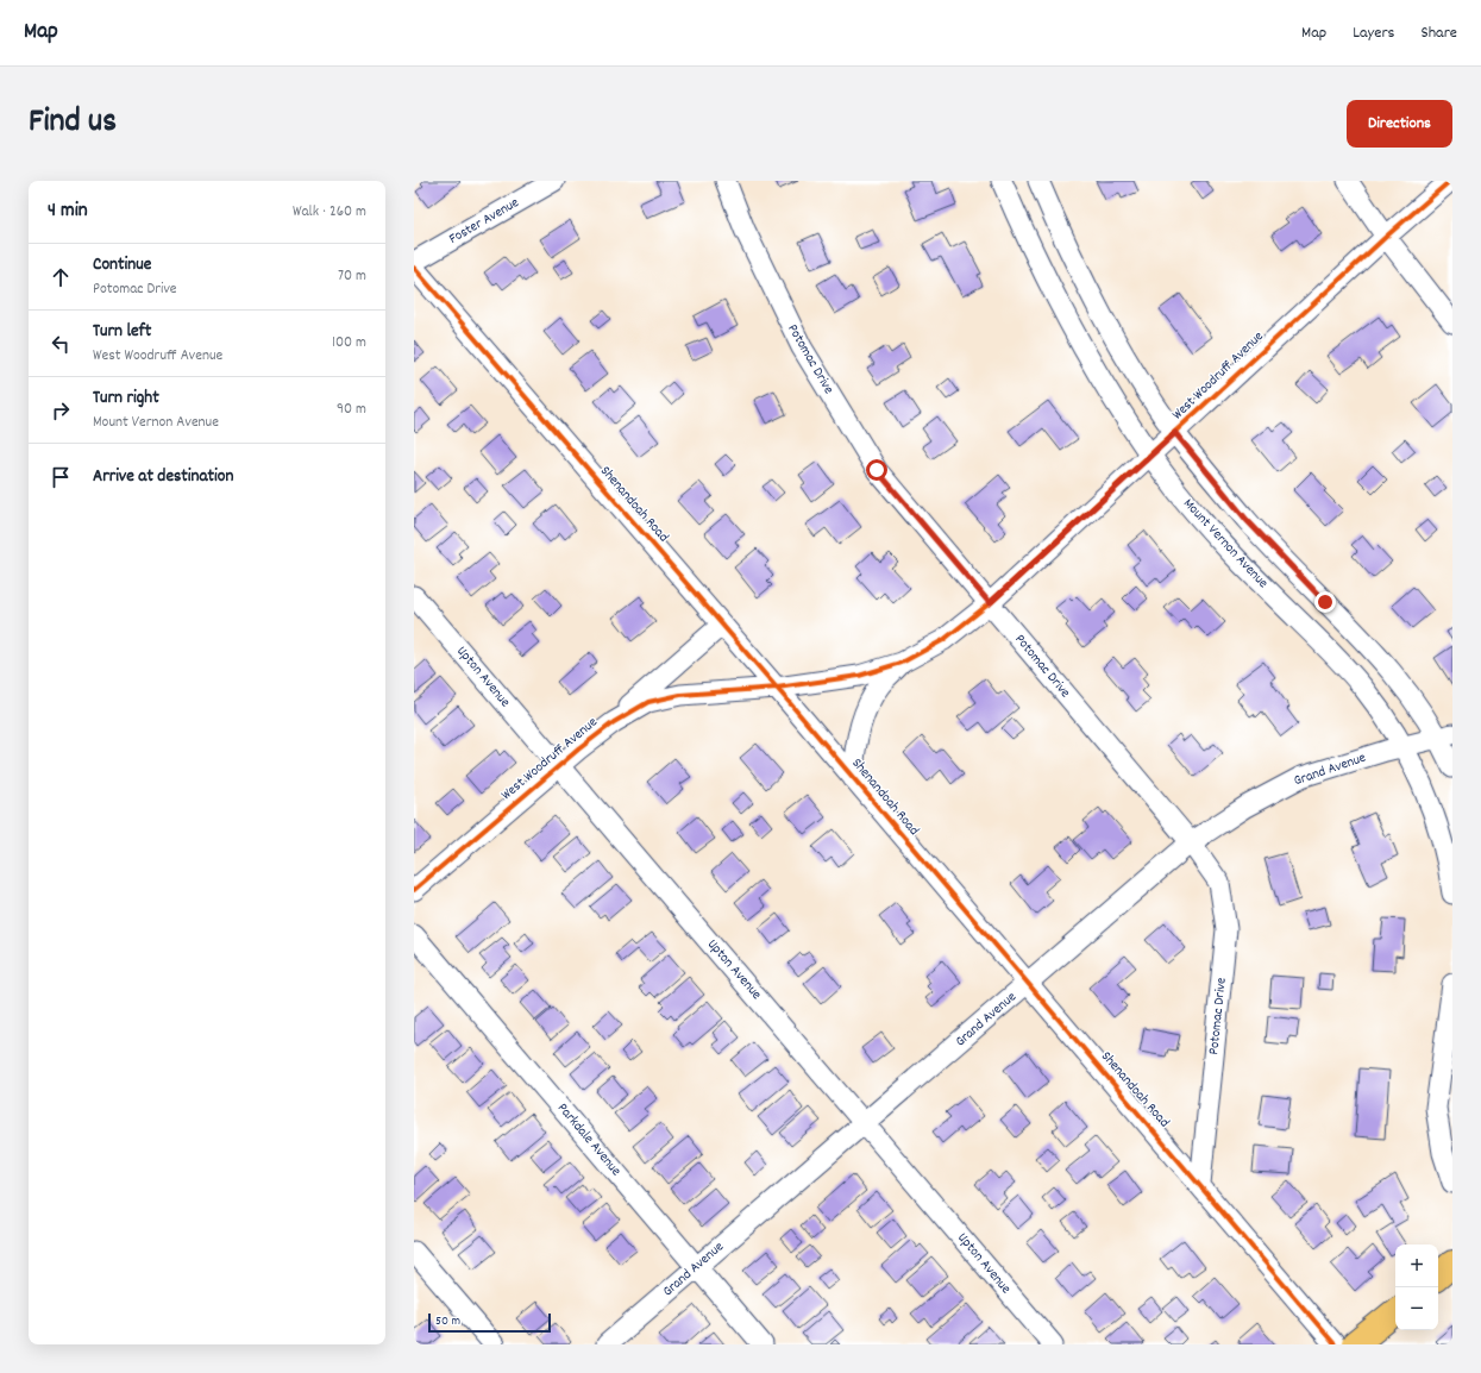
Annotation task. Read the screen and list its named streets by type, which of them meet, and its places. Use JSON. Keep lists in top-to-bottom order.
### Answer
{
  "streets": {
    "street": [
      "Foster Avenue",
      "Potomac Drive",
      "West Woodruff Avenue",
      "Shenandoah Road",
      "Mount Vernon Avenue",
      "Upton Avenue",
      "Grand Avenue",
      "Parkdale Avenue"
    ]
  },
  "crossings": [
    ["Potomac Drive", "West Woodruff Avenue"],
    ["Potomac Drive", "Shenandoah Road"],
    ["Potomac Drive", "Grand Avenue"],
    ["West Woodruff Avenue", "Shenandoah Road"],
    ["West Woodruff Avenue", "Mount Vernon Avenue"],
    ["West Woodruff Avenue", "Upton Avenue"],
    ["Shenandoah Road", "Grand Avenue"],
    ["Mount Vernon Avenue", "Grand Avenue"],
    ["Upton Avenue", "Grand Avenue"],
    ["Grand Avenue", "Parkdale Avenue"]
  ],
  "scale_bar": "50 m",
  "page": {
    "header": "Map",
    "nav": ["Map", "Layers", "Share"],
    "title": "Find us",
    "buttons": "Directions",
    "heading": ["4 min", "Walk · 260 m"],
    "list": [
      ["Continue", "Potomac Drive", "70 m"],
      ["Turn left", "West Woodruff Avenue", "100 m"],
      ["Turn right", "Mount Vernon Avenue", "90 m"],
      "Arrive at destination"
    ],
    "map_buttons": ["+", "−"],
    "scale": "50 m"
  }
}
